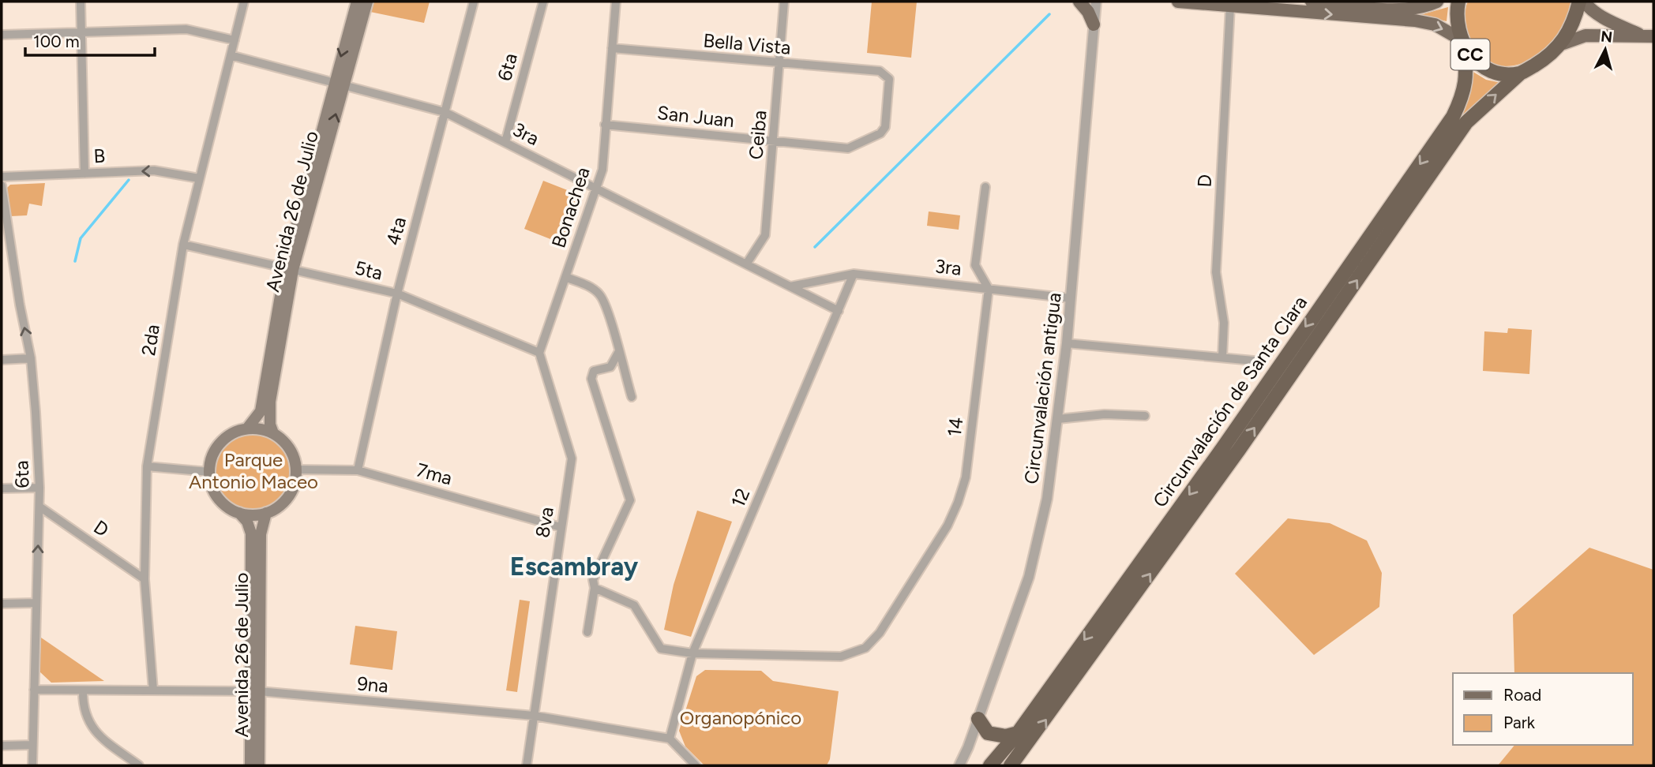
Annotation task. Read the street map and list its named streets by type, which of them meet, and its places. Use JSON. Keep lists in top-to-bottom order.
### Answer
{
  "streets": {
    "highway": ["CC", "Circunvalación de Santa Clara"],
    "main road": ["Avenida 26 de Julio"],
    "street": [
      "Bella Vista",
      "6ta",
      "San Juan",
      "3ra",
      "Ceiba",
      "B",
      "D",
      "Bonachea",
      "4ta",
      "5ta",
      "2da",
      "Circunvalación antigua",
      "14",
      "7ma",
      "12",
      "8va",
      "9na"
    ]
  },
  "crossings": [
    ["Bella Vista", "San Juan"],
    ["Bella Vista", "Ceiba"],
    ["Bella Vista", "Bonachea"],
    ["CC", "D"],
    ["CC", "Circunvalación de Santa Clara"],
    ["6ta", "3ra"],
    ["6ta", "D"],
    ["6ta", "9na"],
    ["San Juan", "Ceiba"],
    ["San Juan", "Bonachea"],
    ["3ra", "Ceiba"],
    ["3ra", "Bonachea"],
    ["3ra", "Avenida 26 de Julio"],
    ["3ra", "4ta"],
    ["3ra", "2da"],
    ["3ra", "Circunvalación antigua"],
    ["3ra", "14"],
    ["3ra", "12"],
    ["B", "2da"],
    ["D", "2da"],
    ["Bonachea", "5ta"],
    ["Bonachea", "8va"],
    ["Avenida 26 de Julio", "5ta"],
    ["Avenida 26 de Julio", "7ma"],
    ["Avenida 26 de Julio", "9na"],
    ["4ta", "5ta"],
    ["4ta", "7ma"],
    ["5ta", "2da"],
    ["5ta", "8va"],
    ["2da", "9na"],
    ["14", "12"],
    ["7ma", "8va"],
    ["12", "9na"],
    ["8va", "9na"]
  ],
  "one_way": ["6ta", "B"],
  "districts": ["Escambray"],
  "parks": ["Parque Antonio Maceo", "Organopónico"],
  "legend": ["Road", "Park"],
  "scale_bar": "100 m",
  "north": "top"
}
